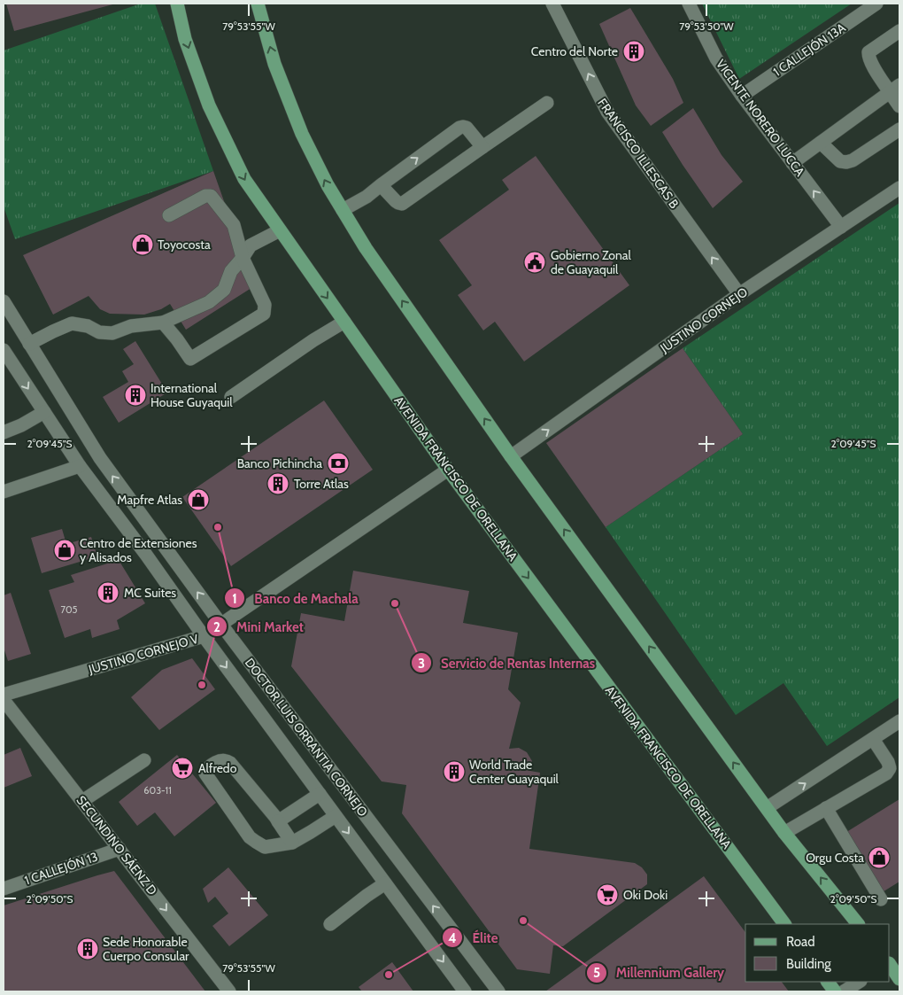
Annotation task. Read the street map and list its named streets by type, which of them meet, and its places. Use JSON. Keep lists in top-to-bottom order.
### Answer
{
  "streets": {
    "main road": ["AVENIDA FRANCISCO DE ORELLANA"],
    "street": [
      "1 CALLEJÓN 13A",
      "VICENTE NORERO LUCCA",
      "FRANCISCO ILLESCAS B",
      "JUSTINO CORNEJO",
      "JUSTINO CORNEJO V",
      "DOCTOR LUIS ORRANTIA CORNEJO",
      "SECUNDINO SÁENZ D",
      "1 CALLEJÓN 13"
    ]
  },
  "crossings": [
    ["1 CALLEJÓN 13A", "VICENTE NORERO LUCCA"],
    ["VICENTE NORERO LUCCA", "JUSTINO CORNEJO"],
    ["FRANCISCO ILLESCAS B", "JUSTINO CORNEJO"],
    ["AVENIDA FRANCISCO DE ORELLANA", "JUSTINO CORNEJO V"],
    ["JUSTINO CORNEJO V", "DOCTOR LUIS ORRANTIA CORNEJO"],
    ["SECUNDINO SÁENZ D", "1 CALLEJÓN 13"]
  ],
  "one_way": ["FRANCISCO ILLESCAS B", "JUSTINO CORNEJO", "SECUNDINO SÁENZ D"],
  "places": {
    "building": [
      "Centro del Norte",
      "International House Guyaquil",
      "Torre Atlas",
      "MC Suites",
      "World Trade Center Guayaquil",
      "Sede Honorable Cuerpo Consular"
    ],
    "shop": [
      "Toyocosta",
      "Mapfre Atlas",
      "Centro de Extensiones y Alisados",
      "Orgu Costa"
    ],
    "public building": ["Gobierno Zonal de Guayaquil"],
    "bank": ["Banco Pichincha"],
    "other": [
      "Banco de Machala",
      "Servicio de Rentas Internas",
      "Mini Market",
      "Millennium Gallery",
      "Élite"
    ],
    "supermarket": ["Alfredo", "Oki Doki"]
  },
  "house_numbers": ["705", "603-11"],
  "legend": ["Road", "Building"],
  "coordinates": [
    "79°53'55\"W",
    "79°53'50\"W",
    "2°09'45\"S",
    "2°09'50\"S"
  ]
}
